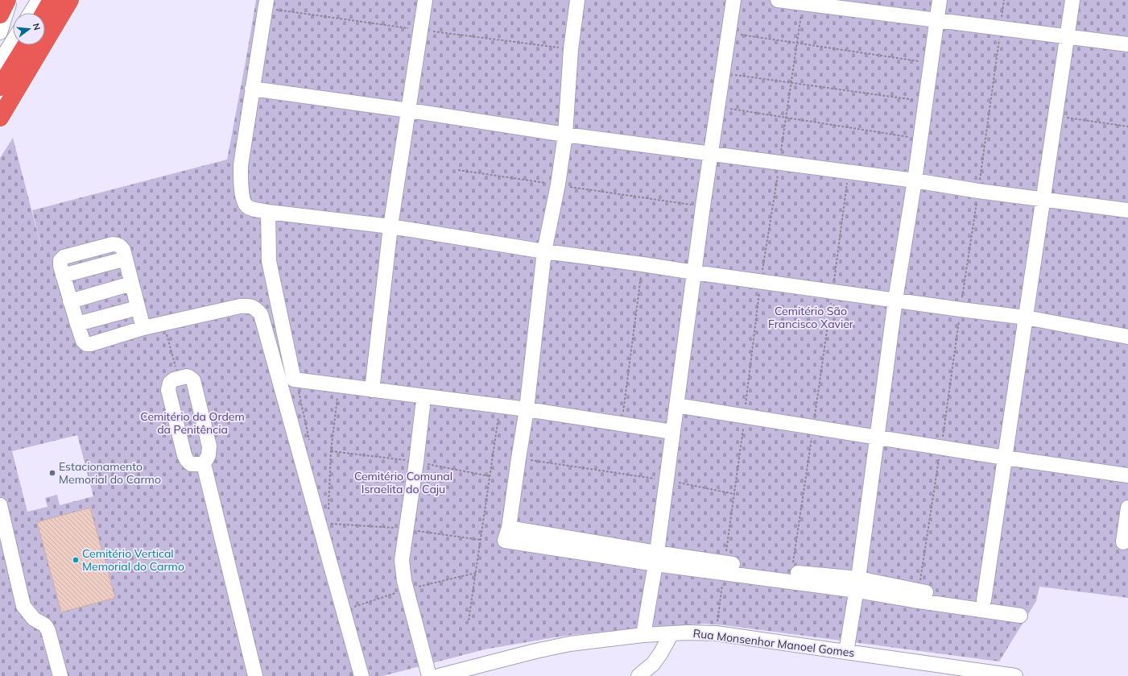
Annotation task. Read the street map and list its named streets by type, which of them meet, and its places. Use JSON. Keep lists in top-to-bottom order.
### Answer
{
  "streets": {
    "street": ["Rua Monsenhor Manoel Gomes"]
  },
  "parks": ["Cemitério São Francisco Xavier", "Cemitério da Ordem da Penitência", "Cemitério Comunal Israelita do Caju"],
  "places": ["Estacionamento Memorial do Carmo", "Cemitério Vertical Memorial do Carmo"],
  "north": "right"
}
